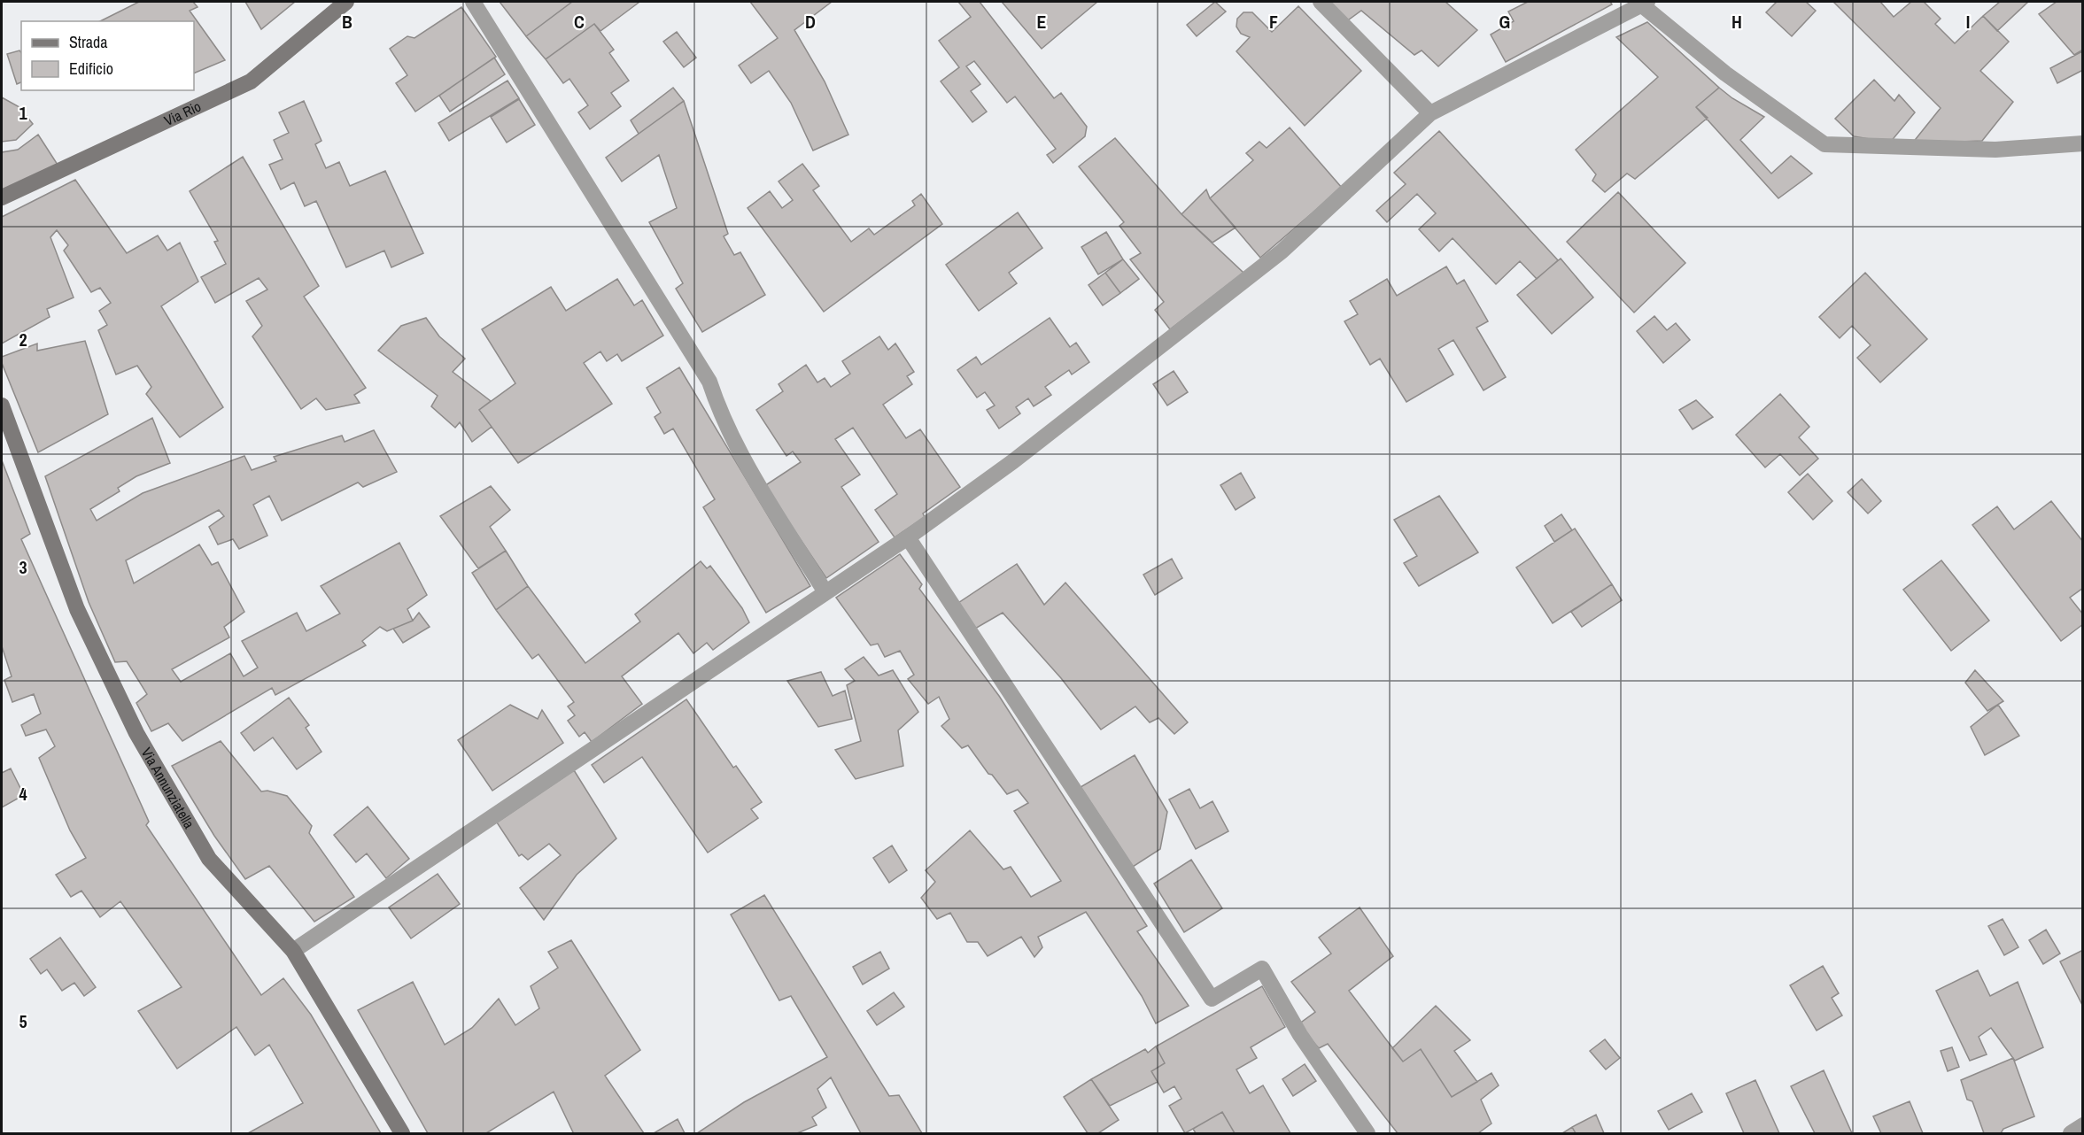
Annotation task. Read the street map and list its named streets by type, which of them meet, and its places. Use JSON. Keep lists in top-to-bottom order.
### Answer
{
  "streets": {
    "street": ["Via Rio", "Via Annunziatella"]
  },
  "legend": ["Strada", "Edificio"],
  "grid": {
    "columns": [
      "B",
      "C",
      "D",
      "E",
      "F",
      "G",
      "H",
      "I"
    ],
    "rows": [
      "1",
      "2",
      "3",
      "4",
      "5"
    ]
  }
}
